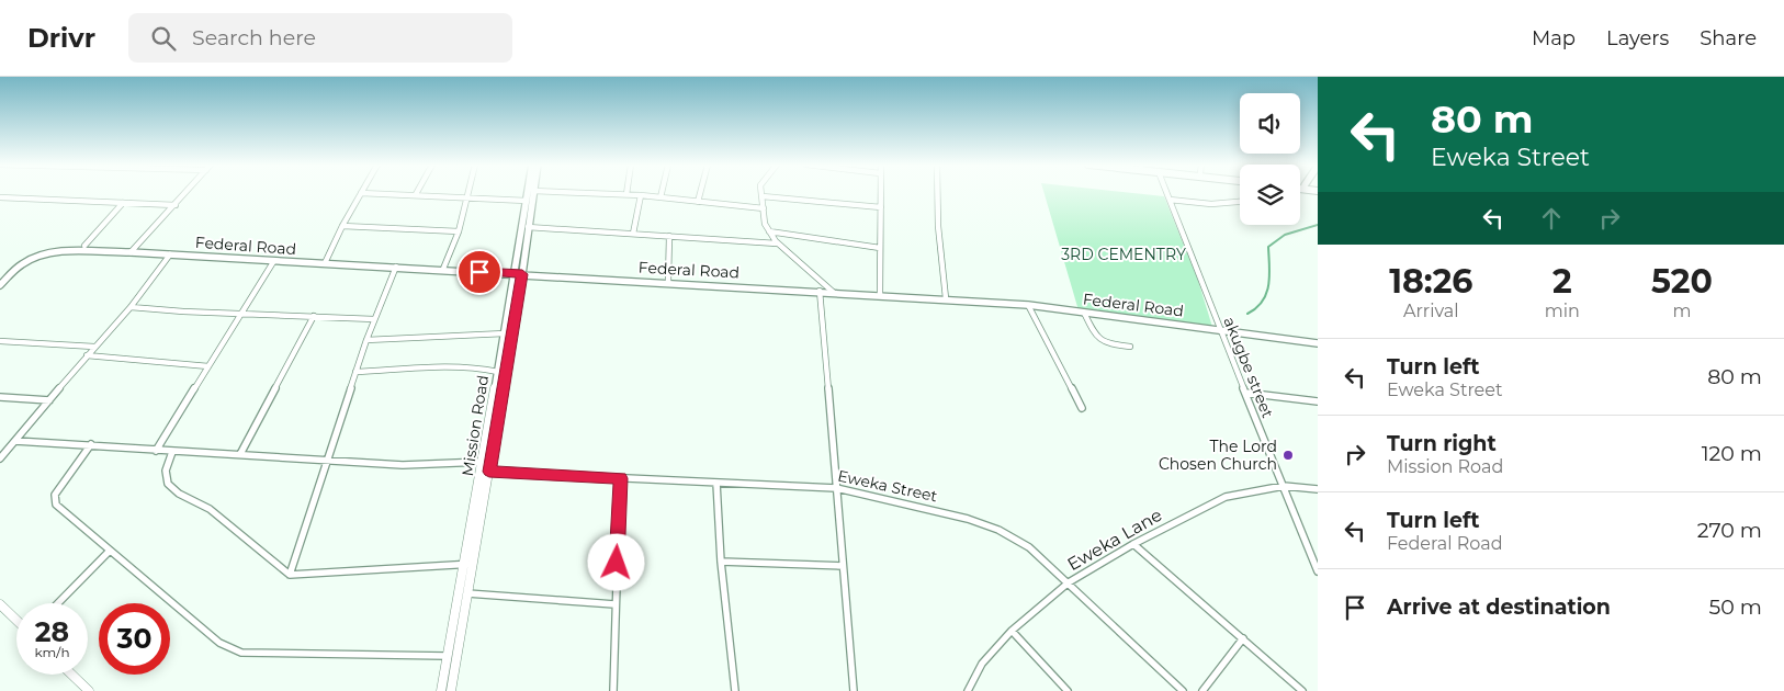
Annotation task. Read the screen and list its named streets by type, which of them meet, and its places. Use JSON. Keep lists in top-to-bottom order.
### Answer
{
  "streets": {
    "street": [
      "Federal Road",
      "akugbe street",
      "Mission Road",
      "Eweka Street",
      "Eweka Lane"
    ]
  },
  "crossings": [
    ["Federal Road", "akugbe street"],
    ["Federal Road", "Mission Road"],
    ["akugbe street", "Eweka Lane"],
    ["Mission Road", "Eweka Street"],
    ["Eweka Street", "Eweka Lane"]
  ],
  "parks": ["3RD CEMENTRY"],
  "places": ["The Lord Chosen Church"],
  "page": {
    "header": "Drivr",
    "search": "Search here",
    "nav": ["Map", "Layers", "Share"],
    "turn": ["80 m", "Eweka Street"],
    "eta": [
      "18:26",
      "Arrival",
      "2",
      "min",
      "520",
      "m"
    ],
    "list": [
      {
        "name": "Turn left",
        "note": "Eweka Street",
        "value": "80 m"
      },
      {
        "name": "Turn right",
        "note": "Mission Road",
        "value": "120 m"
      },
      {
        "name": "Turn left",
        "note": "Federal Road",
        "value": "270 m"
      },
      {
        "name": "Arrive at destination",
        "value": "50 m"
      }
    ],
    "speed": "28 km/h",
    "limit": "30"
  }
}
